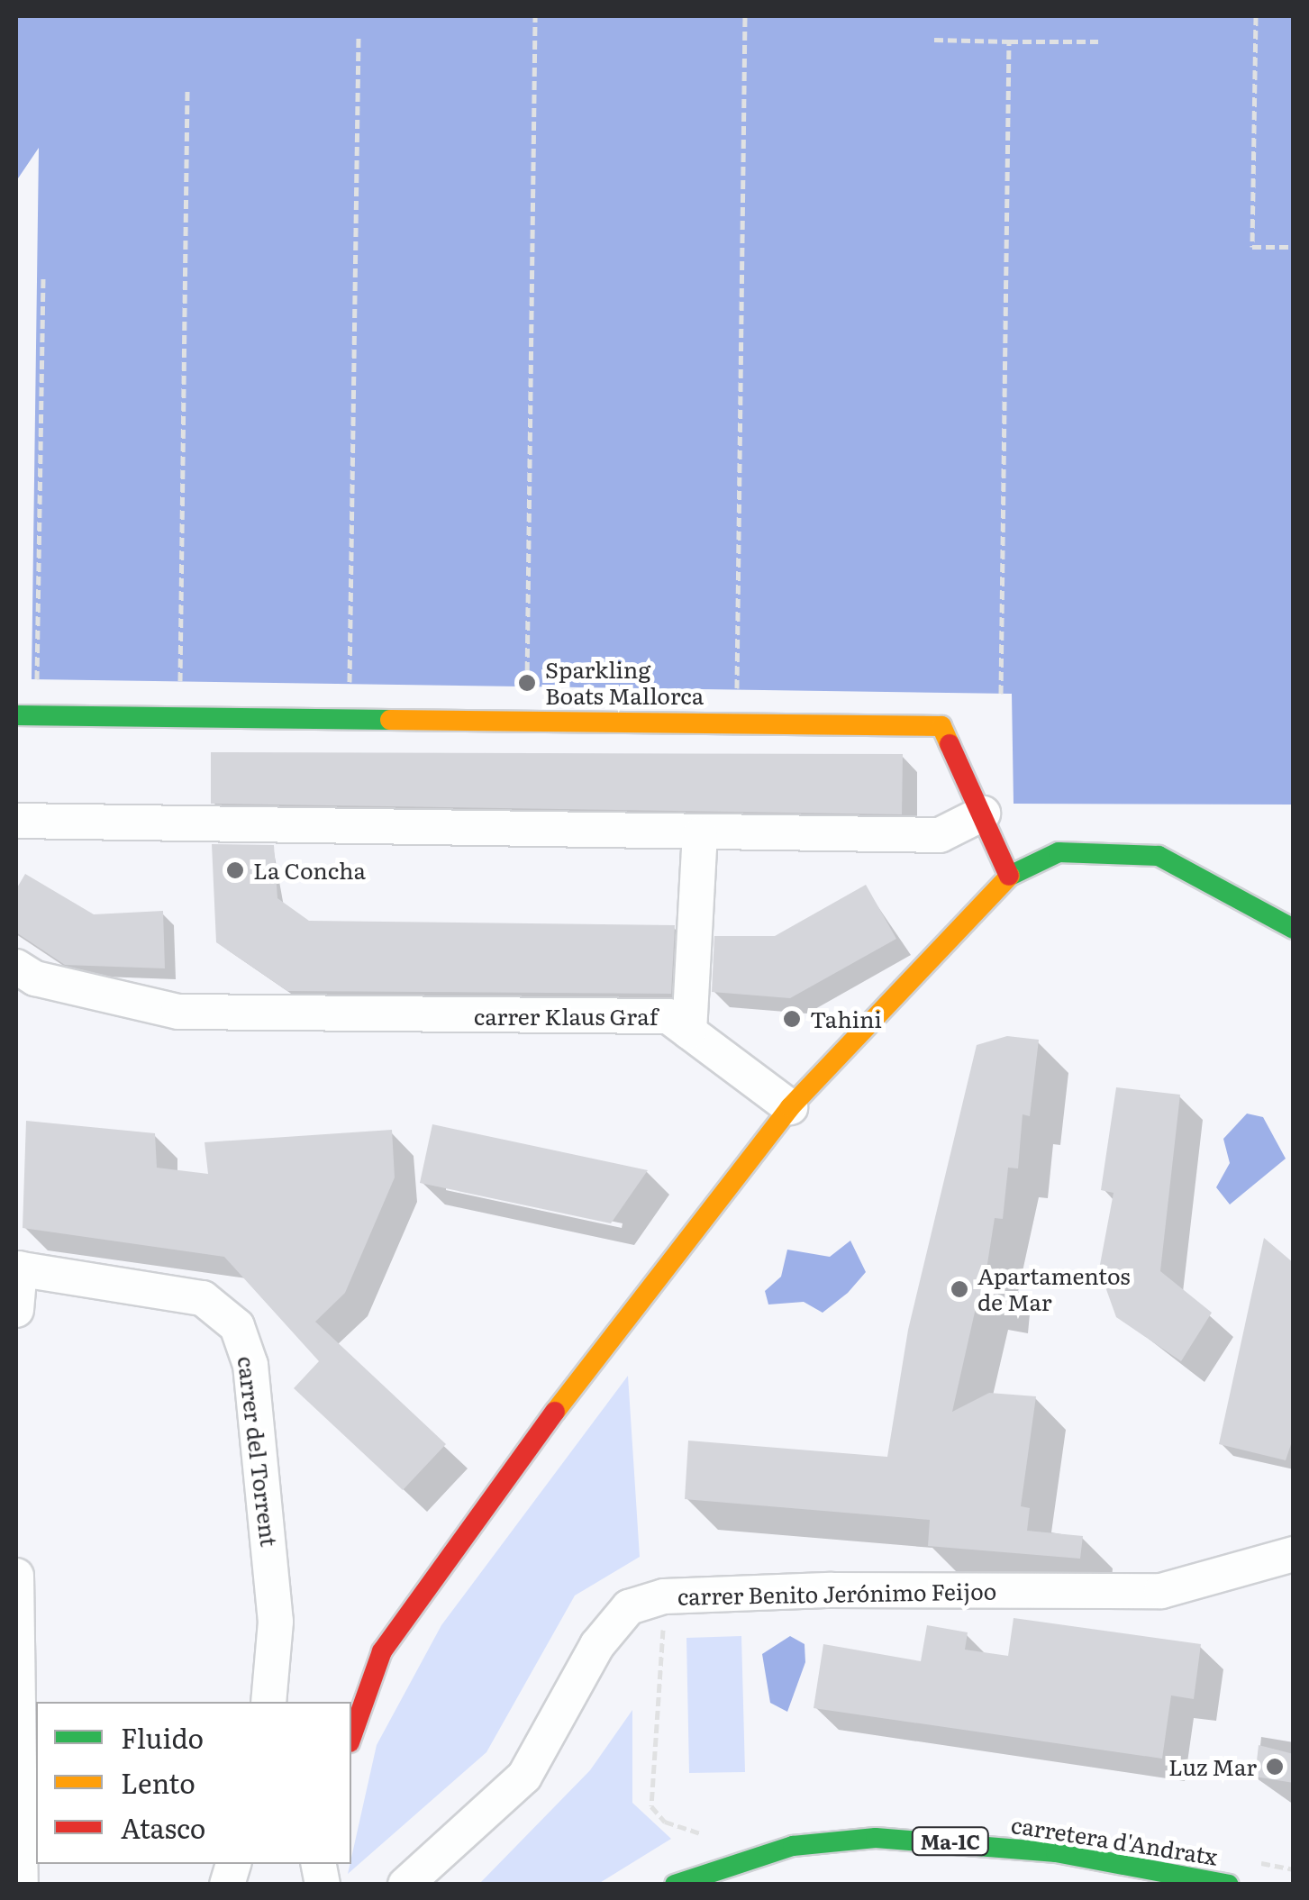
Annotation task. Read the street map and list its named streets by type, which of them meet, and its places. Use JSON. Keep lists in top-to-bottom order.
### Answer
{
  "streets": {
    "street": [
      "carrer Klaus Graf",
      "carrer del Torrent",
      "carrer Benito Jerónimo Feijoo",
      "carretera d'Andratx",
      "Ma-1C"
    ]
  },
  "places": [
    "Sparkling Boats Mallorca",
    "La Concha",
    "Tahini",
    "Apartamentos de Mar",
    "Luz Mar"
  ],
  "legend": ["Fluido", "Lento", "Atasco"]
}
